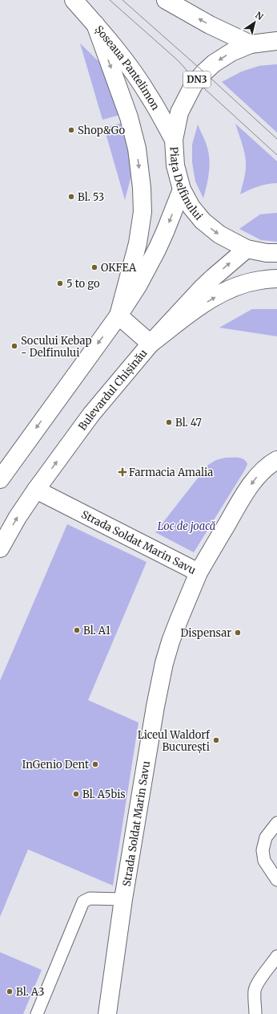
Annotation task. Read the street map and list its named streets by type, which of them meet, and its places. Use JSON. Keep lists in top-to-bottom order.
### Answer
{
  "streets": {
    "main road": [
      "Șoseaua Pantelimon",
      "DN3",
      "Piața Delfinului",
      "Bulevardul Chișinău",
      "Strada Soldat Marin Savu"
    ]
  },
  "crossings": [
    ["Șoseaua Pantelimon", "Piața Delfinului"],
    ["Piața Delfinului", "Bulevardul Chișinău"],
    ["Bulevardul Chișinău", "Strada Soldat Marin Savu"]
  ],
  "parks": ["Loc de joacă"],
  "places": {
    "other": [
      "Shop&Go",
      "Bl. 53",
      "OKFEA",
      "5 to go",
      "Socului Kebap - Delfinului",
      "Bl. 47",
      "Bl. A1",
      "Dispensar",
      "Liceul Waldorf București",
      "InGenio Dent",
      "Bl. A5bis",
      "Bl. A3"
    ],
    "health": ["Farmacia Amalia"]
  },
  "north": "top right"
}
